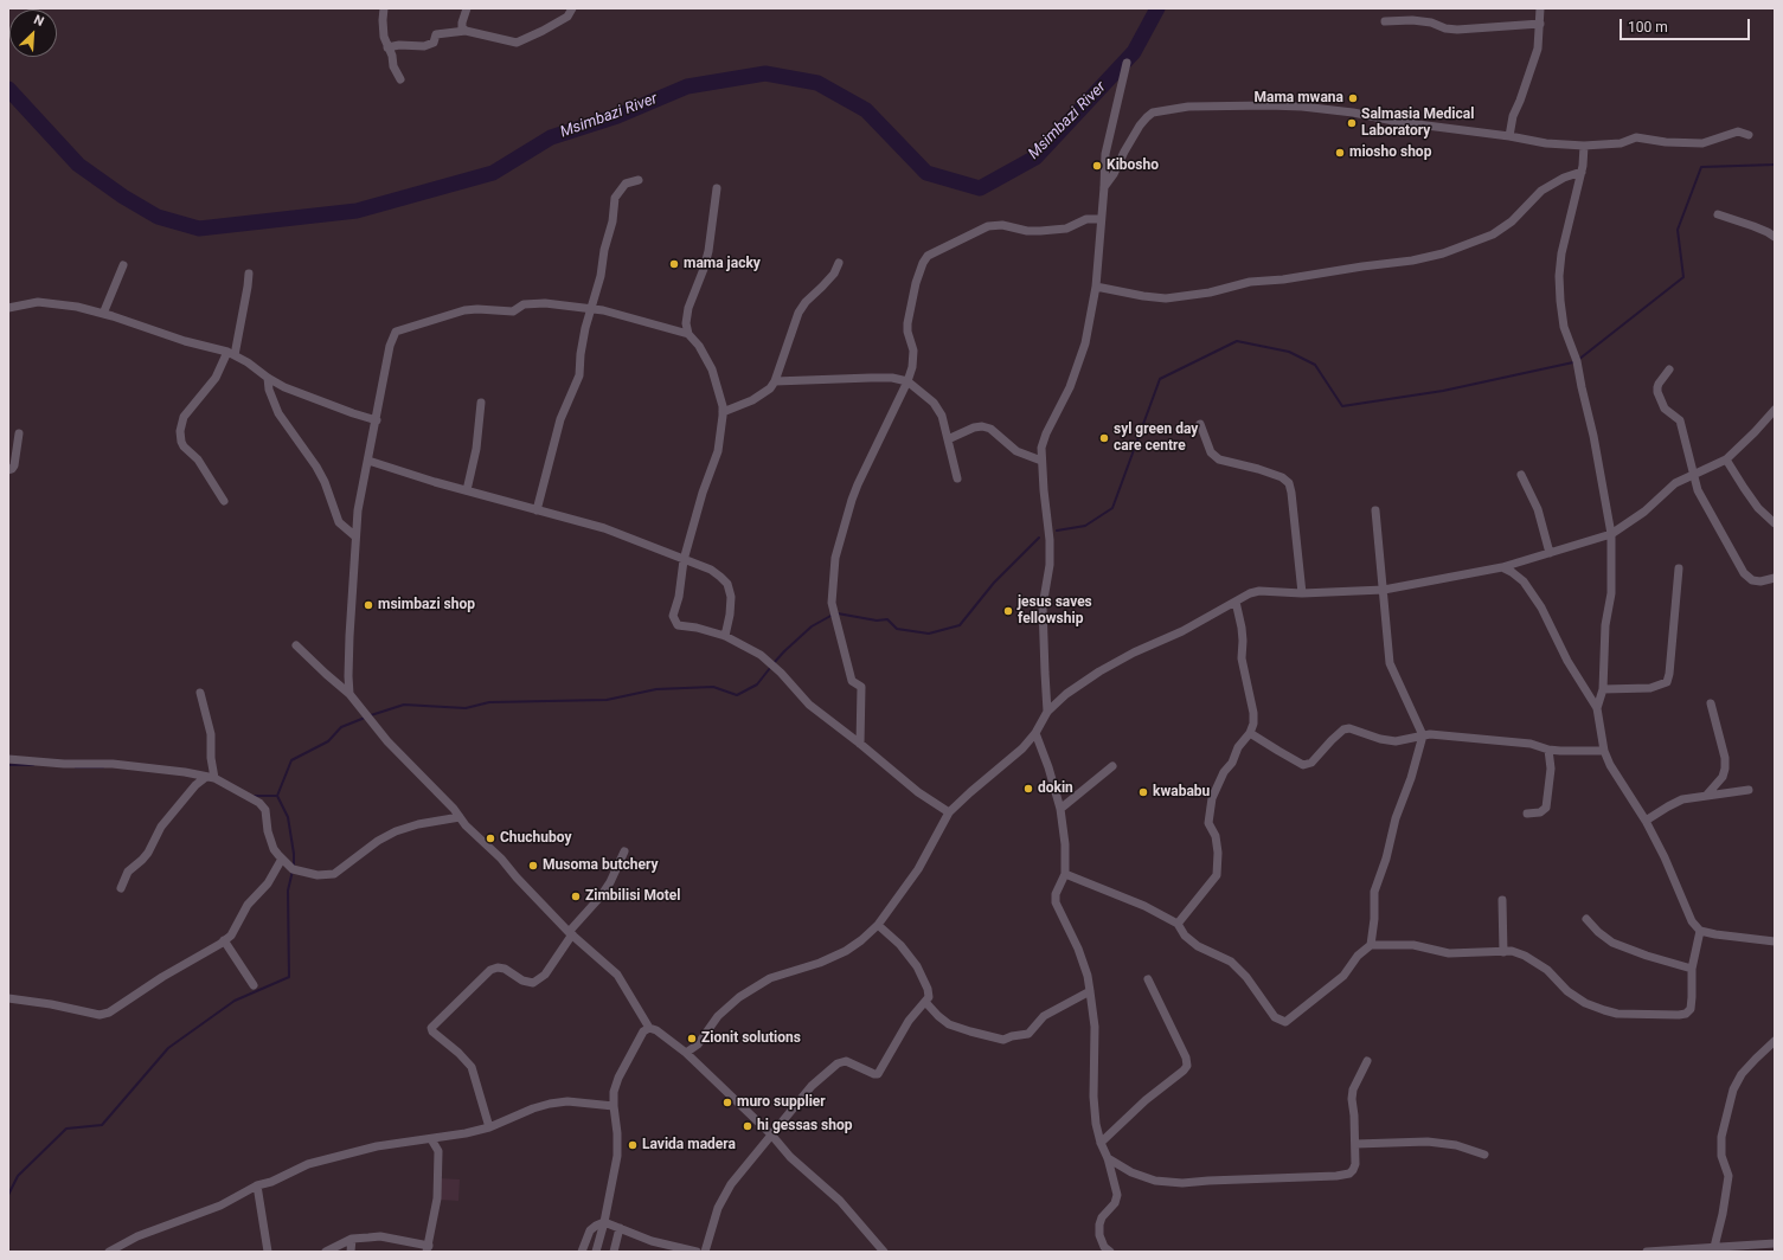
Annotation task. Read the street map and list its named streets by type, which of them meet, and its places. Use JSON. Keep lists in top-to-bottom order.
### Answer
{
  "water": ["Msimbazi River"],
  "places": [
    "Mama mwana",
    "Salmasia Medical Laboratory",
    "miosho shop",
    "Kibosho",
    "mama jacky",
    "syl green day care centre",
    "msimbazi shop",
    "jesus saves fellowship",
    "dokin",
    "kwababu",
    "Chuchuboy",
    "Musoma butchery",
    "Zimbilisi Motel",
    "Zionit solutions",
    "muro supplier",
    "hi gessas shop",
    "Lavida madera"
  ],
  "scale_bar": "100 m",
  "north": "top right"
}
